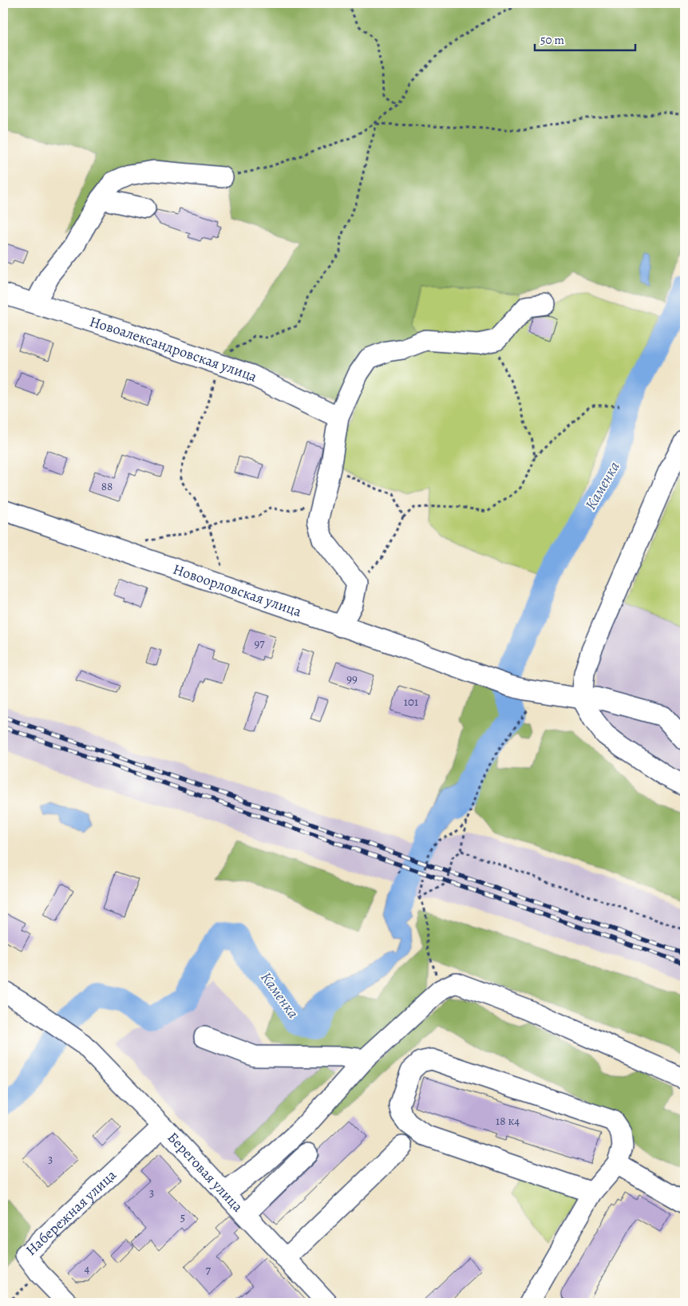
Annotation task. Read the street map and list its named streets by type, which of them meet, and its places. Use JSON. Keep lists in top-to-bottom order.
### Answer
{
  "streets": {
    "street": [
      "Новоалександровская улица",
      "Новоорловская улица",
      "Береговая улица",
      "Набережная улица"
    ]
  },
  "crossings": [
    ["Береговая улица", "Набережная улица"]
  ],
  "water": ["Каменка"],
  "house_numbers": [
    "88",
    "97",
    "99",
    "101",
    "18 к4",
    "3",
    "3",
    "5",
    "4",
    "7"
  ],
  "scale_bar": "50 m"
}
